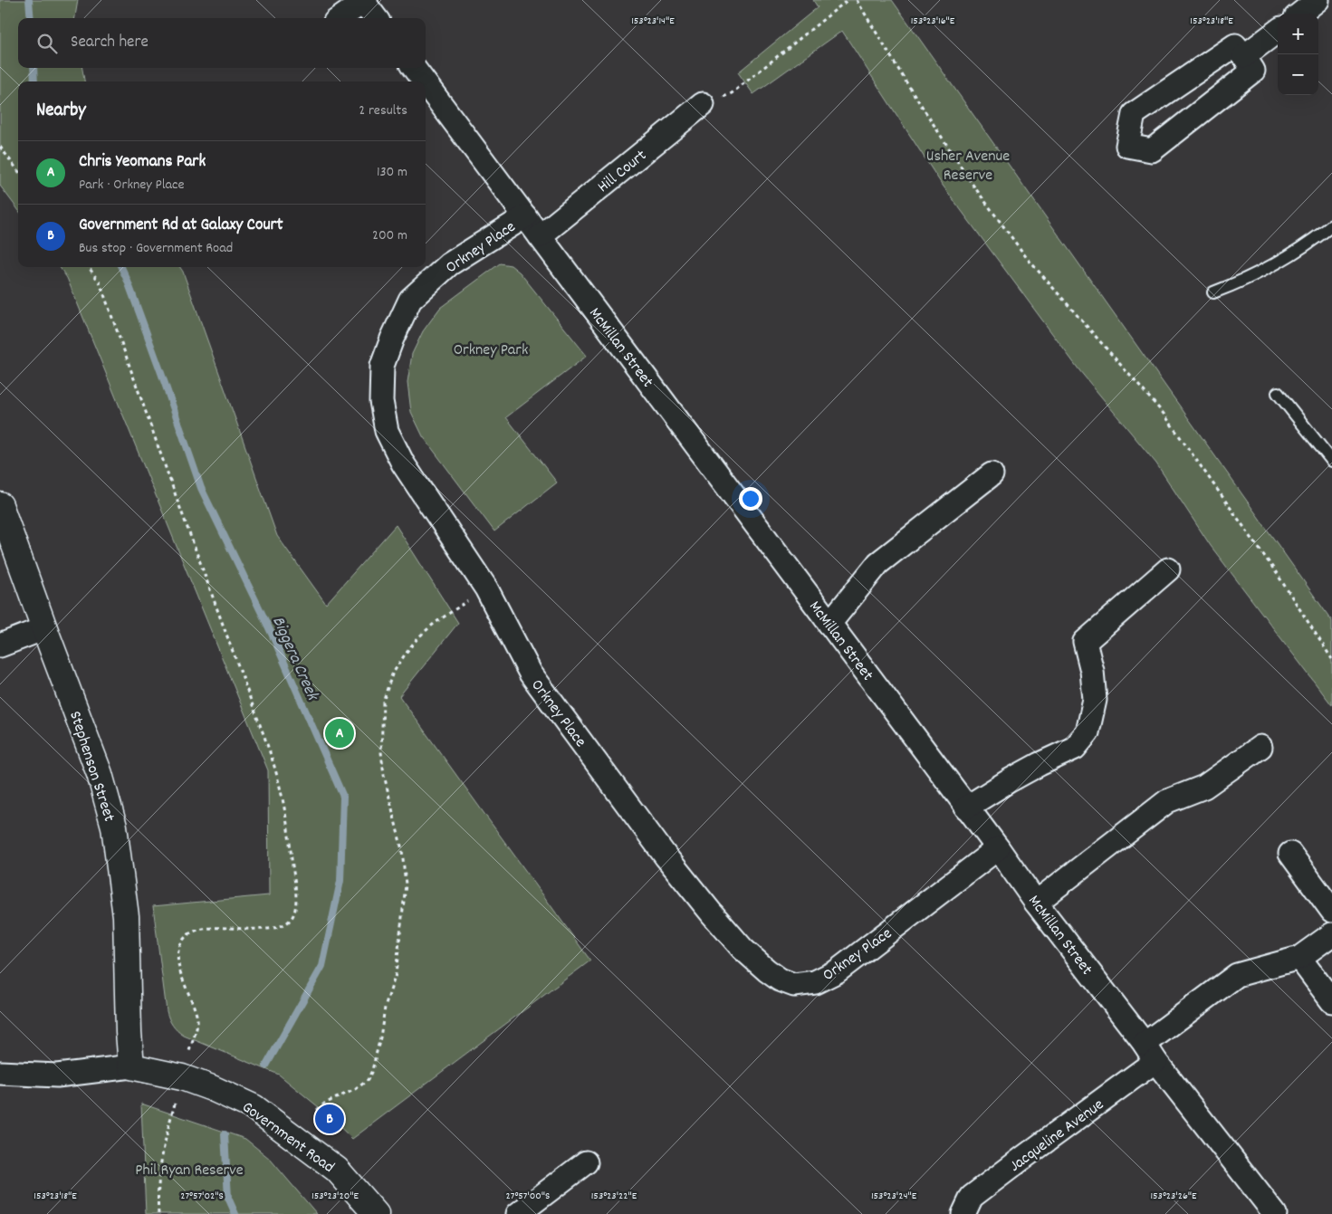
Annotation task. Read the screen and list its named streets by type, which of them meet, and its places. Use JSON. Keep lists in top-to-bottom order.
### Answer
{
  "streets": {
    "street": [
      "Hill Court",
      "Orkney Place",
      "McMillan Street",
      "Stephenson Street",
      "Jacqueline Avenue",
      "Government Road"
    ]
  },
  "crossings": [
    ["Hill Court", "McMillan Street"],
    ["Orkney Place", "McMillan Street"],
    ["McMillan Street", "Jacqueline Avenue"],
    ["Stephenson Street", "Government Road"]
  ],
  "water": ["Biggera Creek"],
  "parks": ["Usher Avenue Reserve", "Orkney Park", "Phil Ryan Reserve"],
  "page": {
    "map_buttons": ["+", "−"],
    "search": "Search here",
    "heading": ["Nearby", "2 results"],
    "list": [
      {
        "mark": "A",
        "name": "Chris Yeomans Park",
        "note": "Park · Orkney Place",
        "value": "130 m"
      },
      {
        "mark": "B",
        "name": "Government Rd at Galaxy Court",
        "note": "Bus stop · Government Road",
        "value": "200 m"
      }
    ],
    "pins": ["A", "B"]
  },
  "coordinates": [
    "153°23'14\"E",
    "153°23'16\"E",
    "153°23'18\"E",
    "153°23'20\"E",
    "153°23'22\"E",
    "153°23'24\"E",
    "153°23'26\"E",
    "27°57'02\"S",
    "27°57'00\"S"
  ]
}
